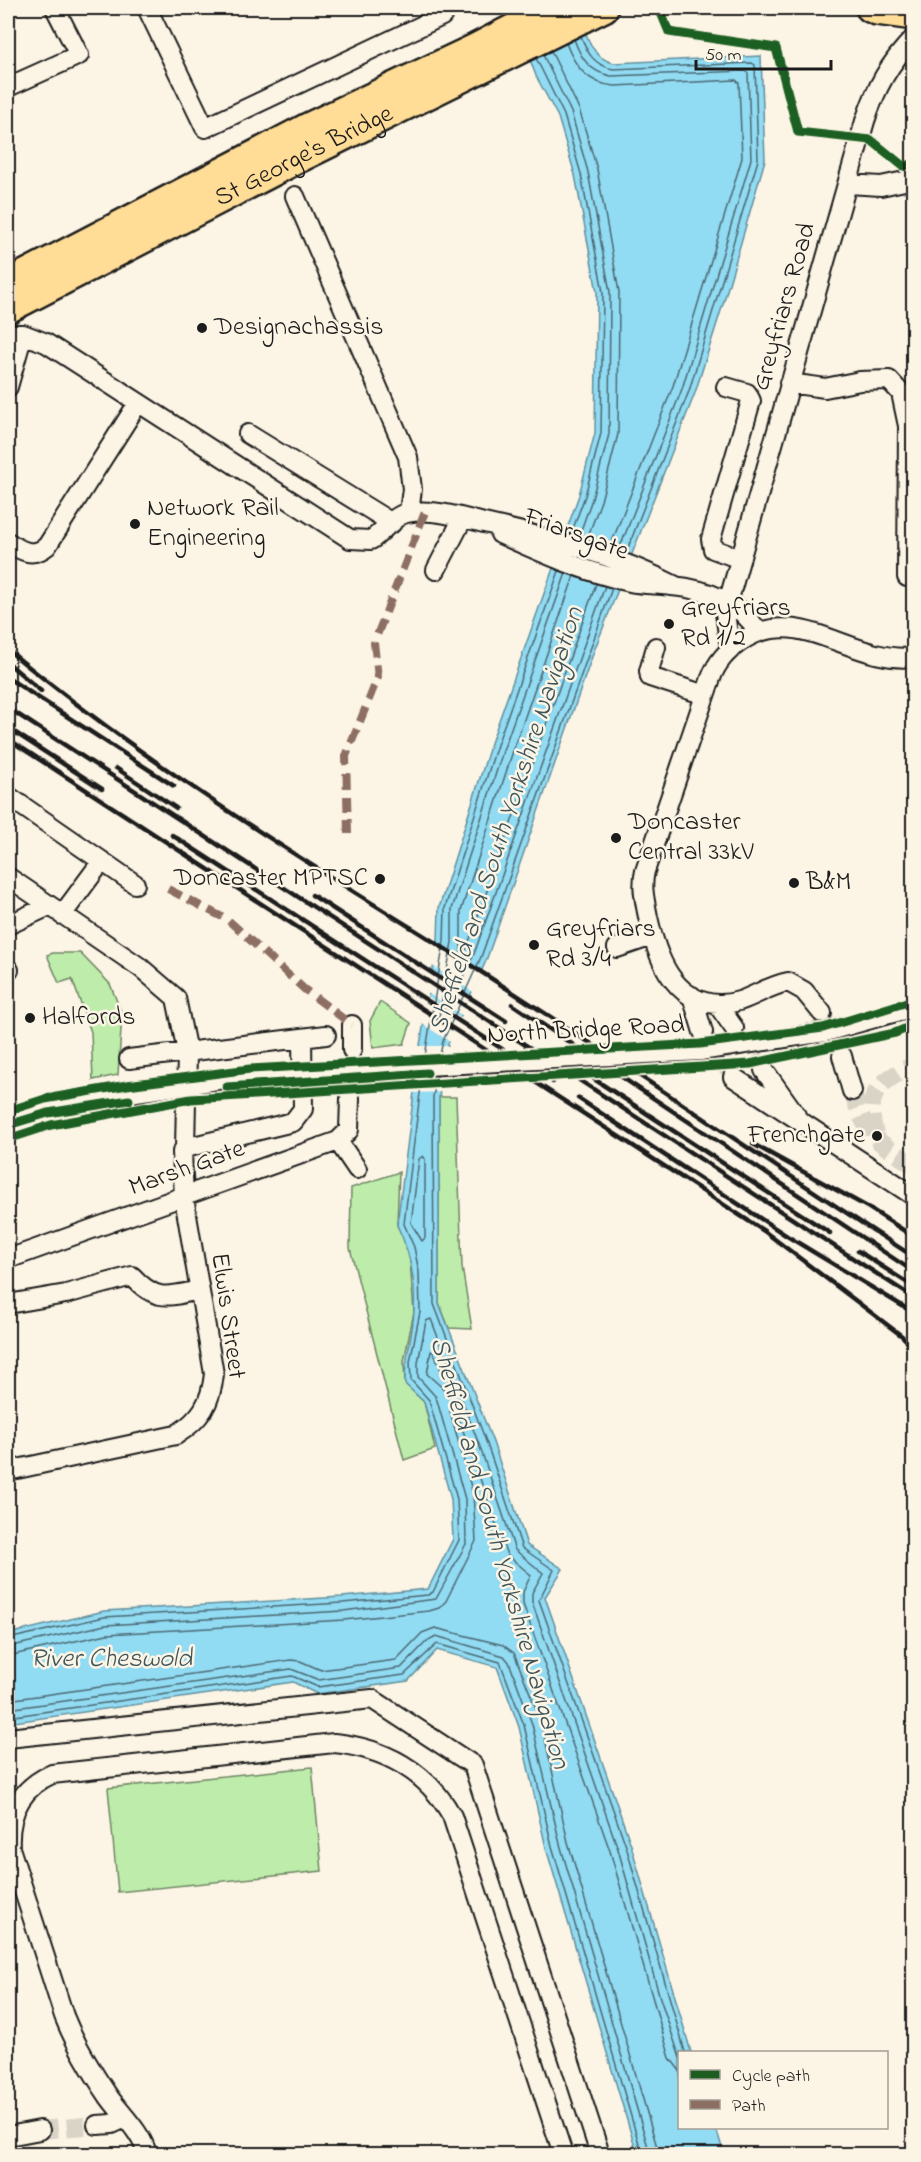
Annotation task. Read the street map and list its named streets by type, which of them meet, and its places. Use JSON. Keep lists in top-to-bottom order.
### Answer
{
  "streets": {
    "highway": ["St George's Bridge"],
    "street": [
      "Greyfriars Road",
      "Friarsgate",
      "North Bridge Road",
      "Marsh Gate",
      "Elwis Street"
    ]
  },
  "crossings": [
    ["Greyfriars Road", "Friarsgate"],
    ["Marsh Gate", "Elwis Street"]
  ],
  "water": ["Sheffield and South Yorkshire Navigation", "River Cheswold"],
  "places": [
    "Designachassis",
    "Network Rail Engineering",
    "Greyfriars Rd 1/2",
    "Doncaster Central 33kV",
    "Doncaster MPTSC",
    "B&M",
    "Greyfriars Rd 3/4",
    "Halfords",
    "Frenchgate"
  ],
  "legend": ["Cycle path", "Path"],
  "scale_bar": "50 m"
}
